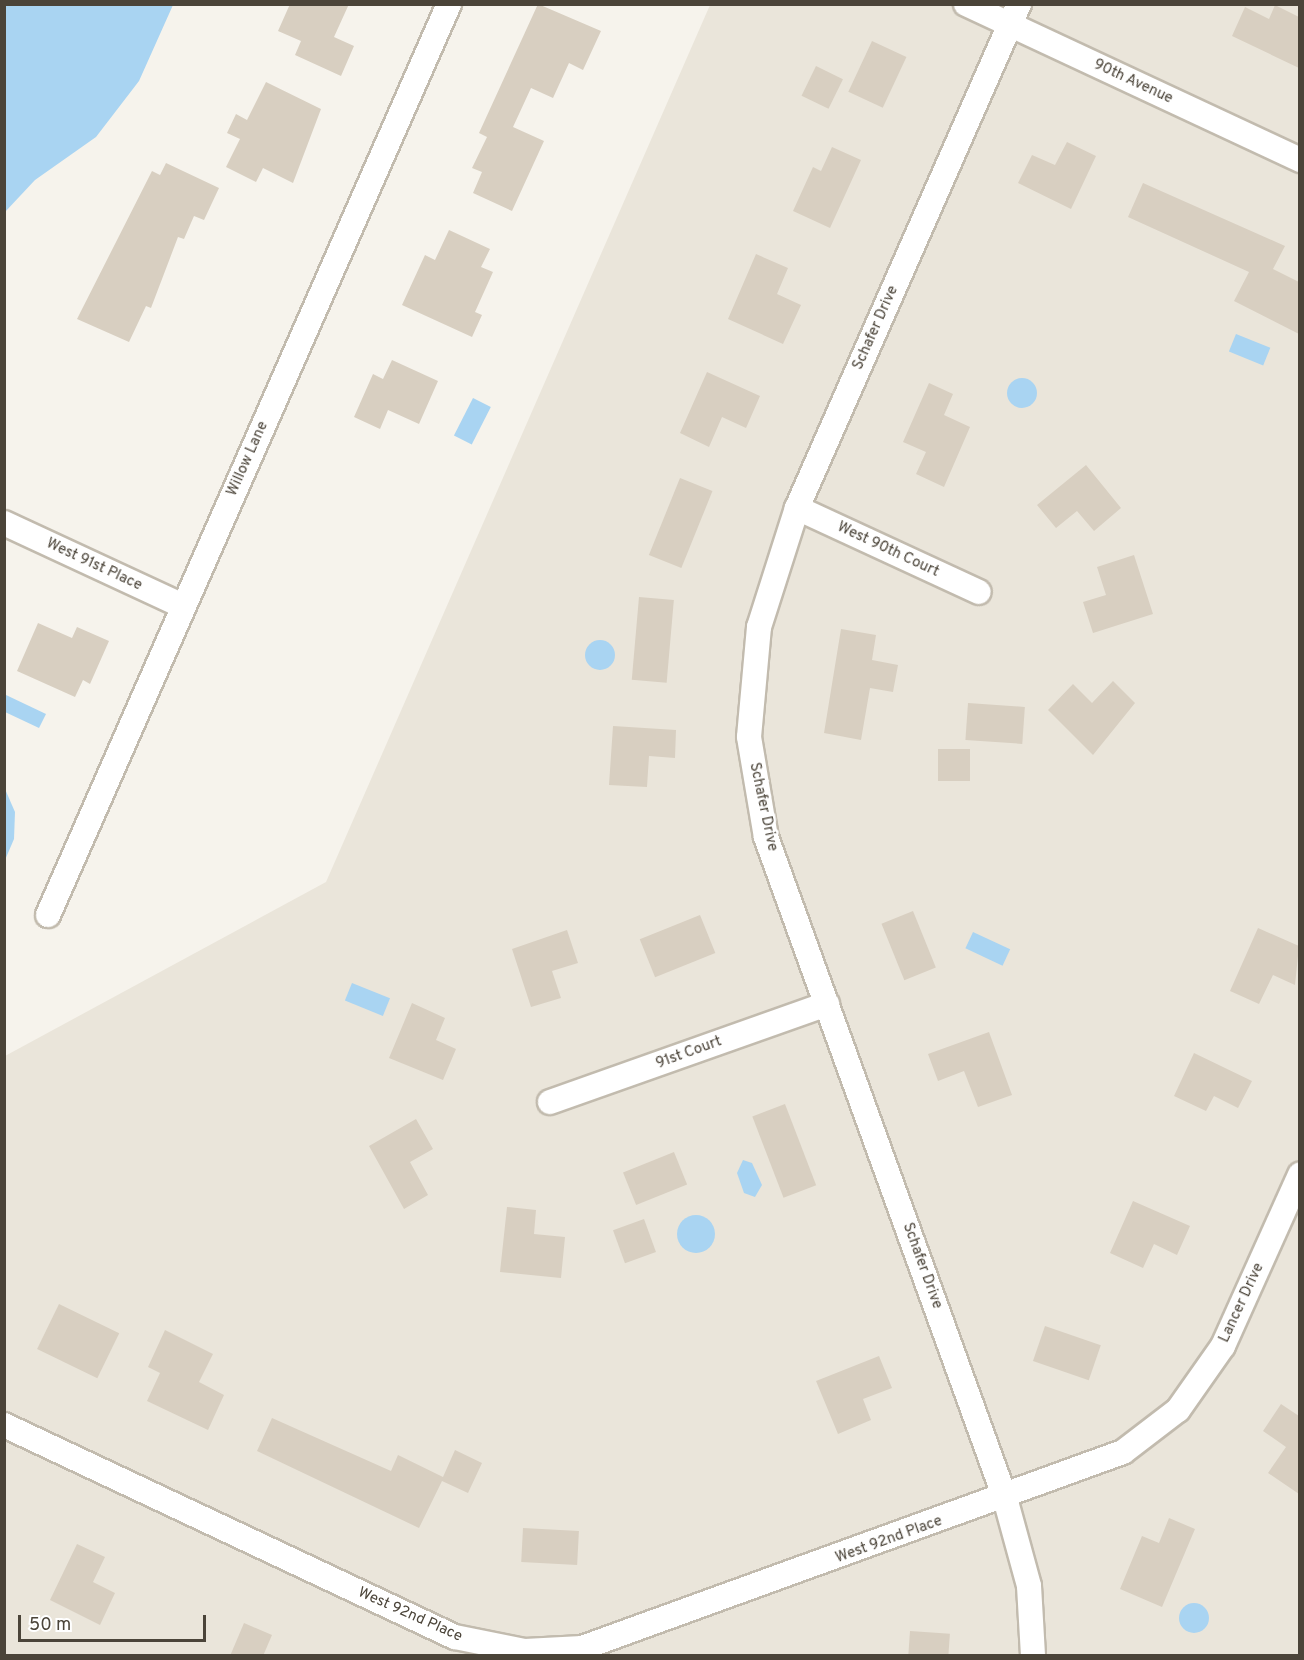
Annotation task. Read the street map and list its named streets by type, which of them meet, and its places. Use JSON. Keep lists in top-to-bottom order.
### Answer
{
  "streets": {
    "street": [
      "90th Avenue",
      "Schafer Drive",
      "Willow Lane",
      "West 90th Court",
      "West 91st Place",
      "91st Court",
      "Lancer Drive",
      "West 92nd Place"
    ]
  },
  "crossings": [
    ["90th Avenue", "Schafer Drive"],
    ["Schafer Drive", "West 90th Court"],
    ["Schafer Drive", "91st Court"],
    ["Schafer Drive", "Lancer Drive"],
    ["Schafer Drive", "West 92nd Place"],
    ["Willow Lane", "West 91st Place"],
    ["Lancer Drive", "West 92nd Place"]
  ],
  "scale_bar": "50 m"
}
